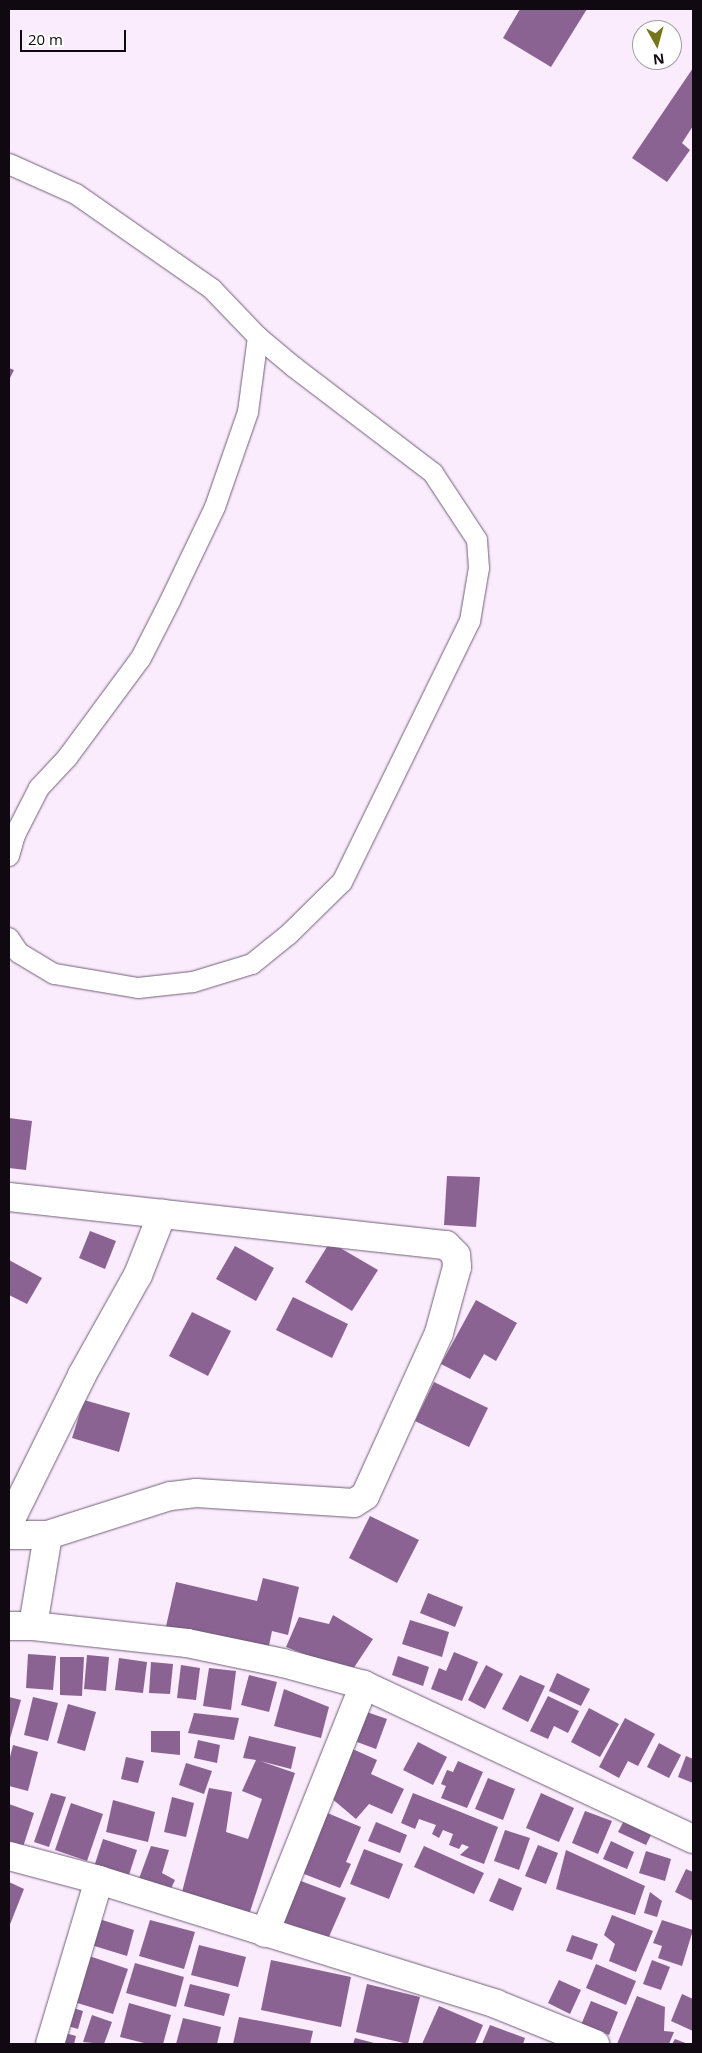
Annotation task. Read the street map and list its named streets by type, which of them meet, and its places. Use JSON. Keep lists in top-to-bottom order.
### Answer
{
  "scale_bar": "20 m",
  "north": "bottom"
}
